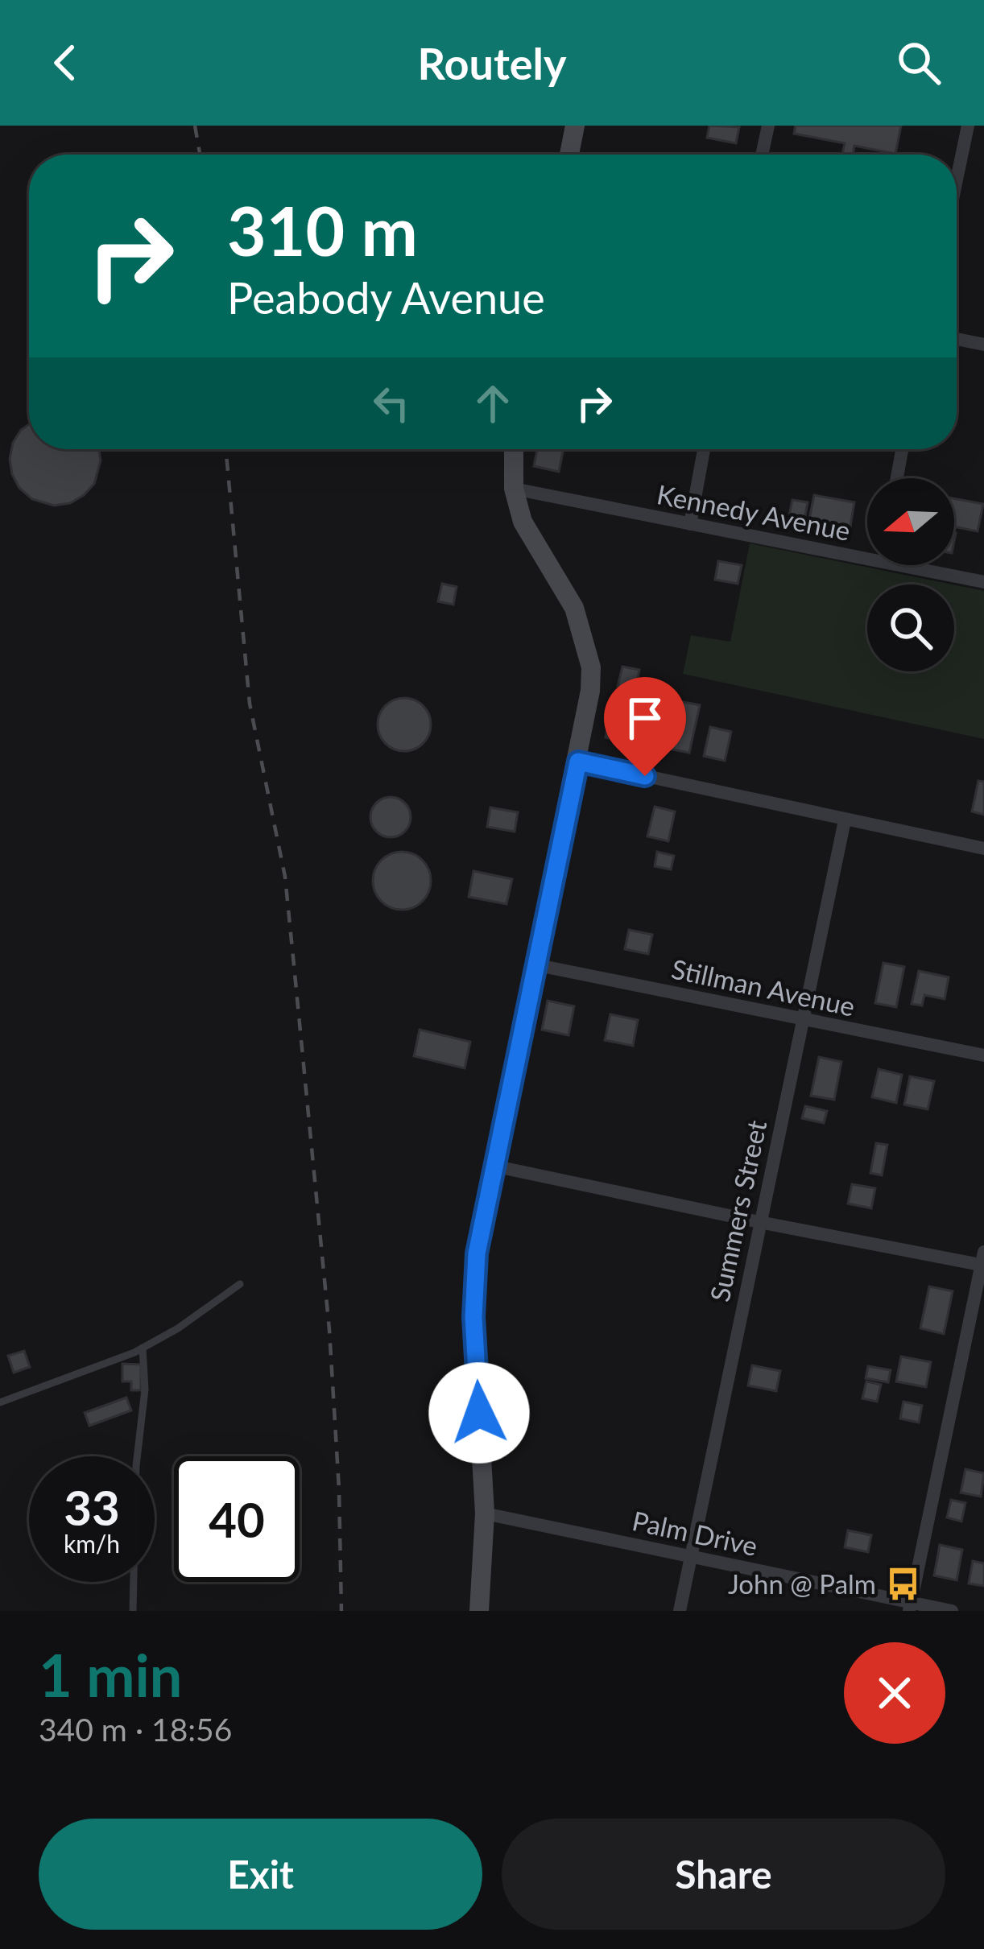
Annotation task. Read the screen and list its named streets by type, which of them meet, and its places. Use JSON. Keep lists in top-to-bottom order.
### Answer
{
  "streets": {
    "street": [
      "Kennedy Avenue",
      "Stillman Avenue",
      "Summers Street",
      "Palm Drive"
    ]
  },
  "crossings": [
    ["Stillman Avenue", "Summers Street"],
    ["Summers Street", "Palm Drive"]
  ],
  "places": {
    "bus stop": ["John @ Palm"]
  },
  "north": "left",
  "page": {
    "header": "Routely",
    "turn": ["310 m", "Peabody Avenue"],
    "speed": "33 km/h",
    "limit": "40",
    "heading": ["1 min", "340 m · 18:56"],
    "buttons": ["Exit", "Share"]
  }
}
